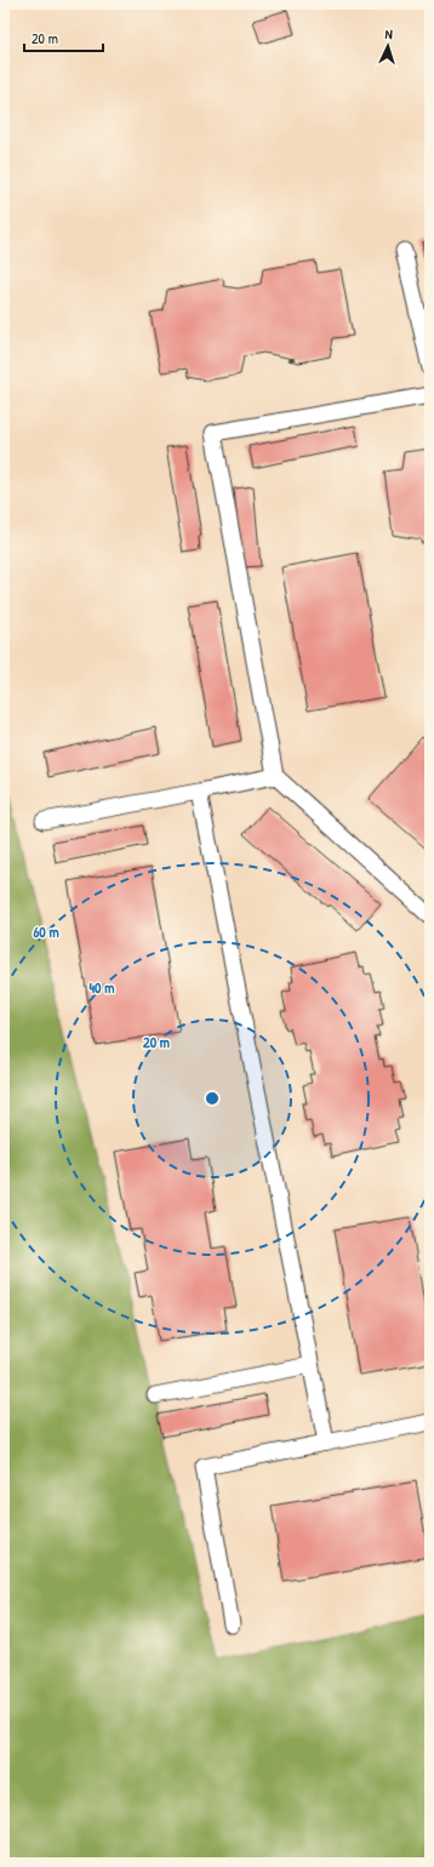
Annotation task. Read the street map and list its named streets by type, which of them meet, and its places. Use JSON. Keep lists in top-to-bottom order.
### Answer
{
  "scale_bar": "20 m",
  "north": "top",
  "rings": ["60 m", "40 m", "20 m"]
}
